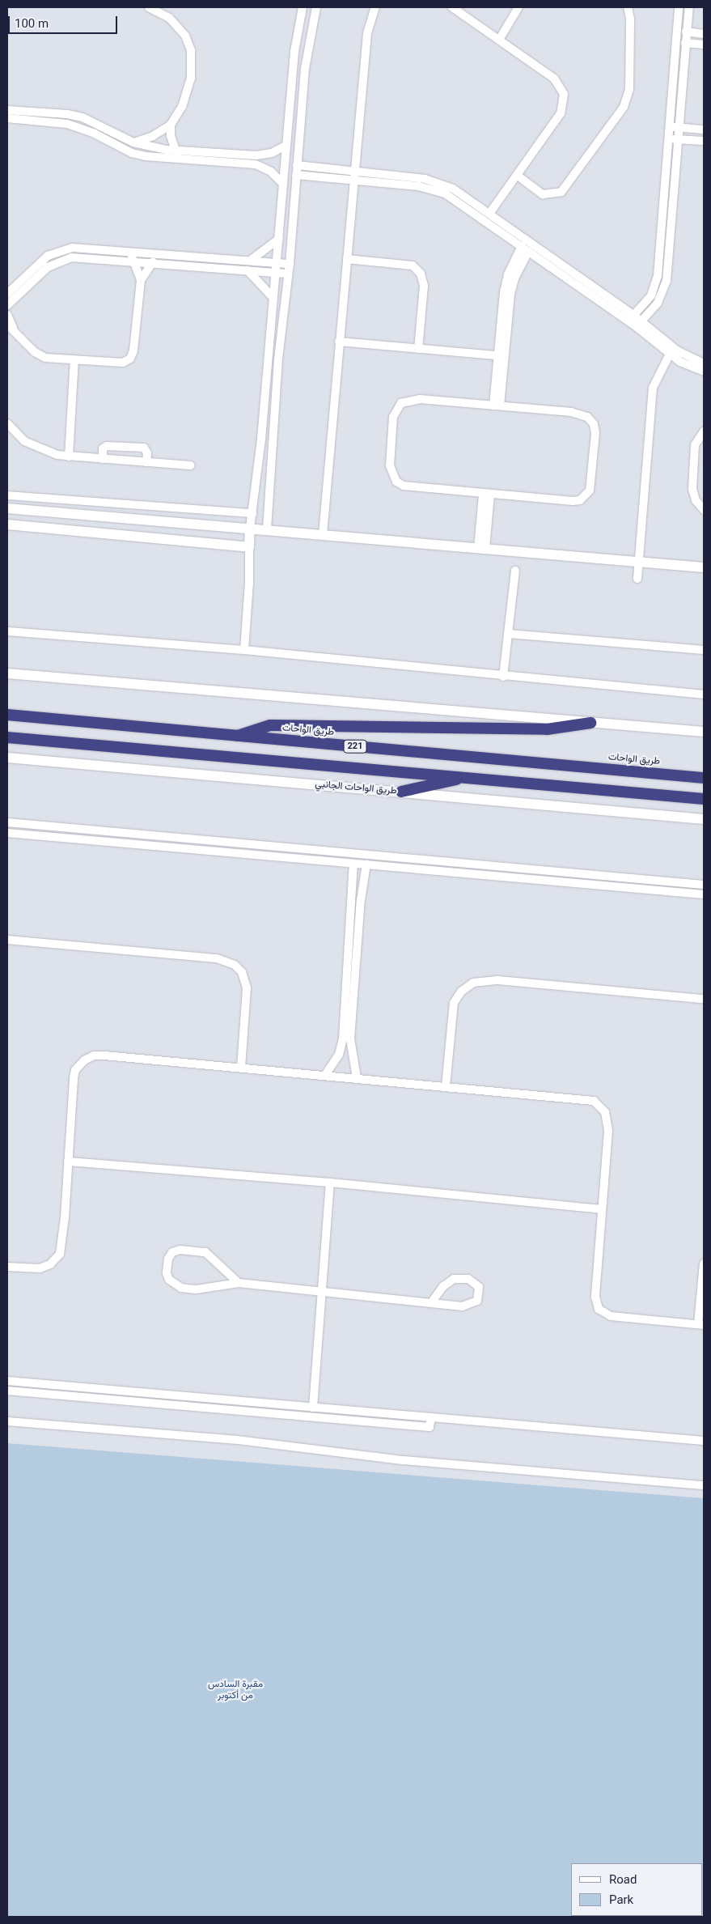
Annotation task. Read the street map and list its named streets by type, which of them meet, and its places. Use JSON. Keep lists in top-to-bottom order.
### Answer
{
  "streets": {
    "highway": ["طريق الواحات", "221"],
    "street": ["طريق الواحات الجانبي"]
  },
  "parks": ["مقبرة السادس من أكتوبر"],
  "legend": ["Road", "Park"],
  "scale_bar": "100 m"
}
